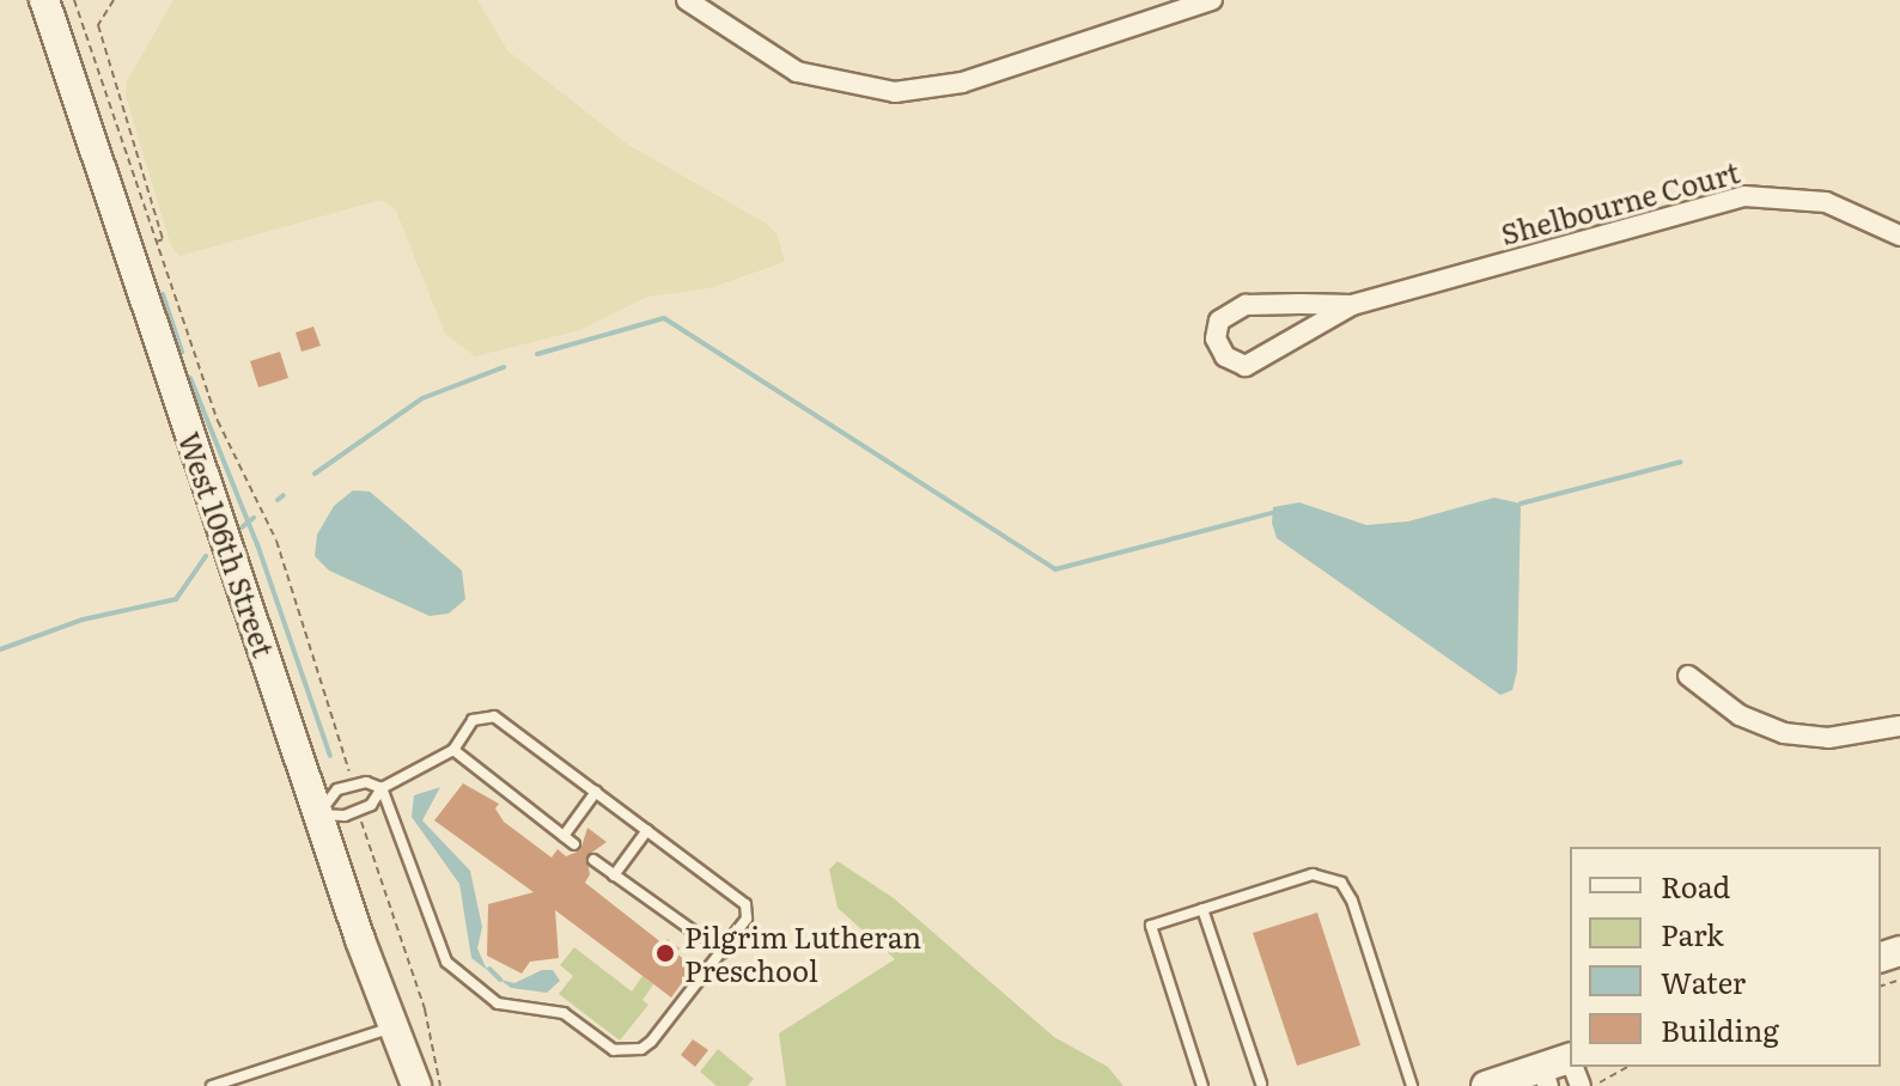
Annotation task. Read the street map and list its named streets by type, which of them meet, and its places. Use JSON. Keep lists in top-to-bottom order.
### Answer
{
  "streets": {
    "street": ["Shelbourne Court", "West 106th Street"]
  },
  "places": ["Pilgrim Lutheran Preschool"],
  "legend": [
    "Road",
    "Park",
    "Water",
    "Building"
  ]
}
